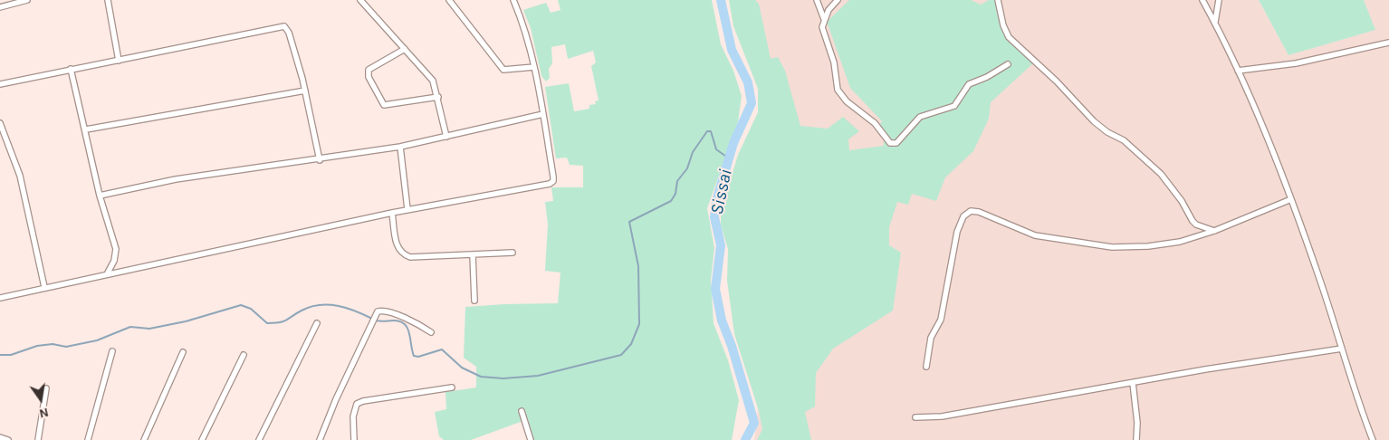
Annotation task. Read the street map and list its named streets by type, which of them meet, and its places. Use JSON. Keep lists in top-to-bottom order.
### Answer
{
  "water": ["Sissai"],
  "north": "bottom"
}
